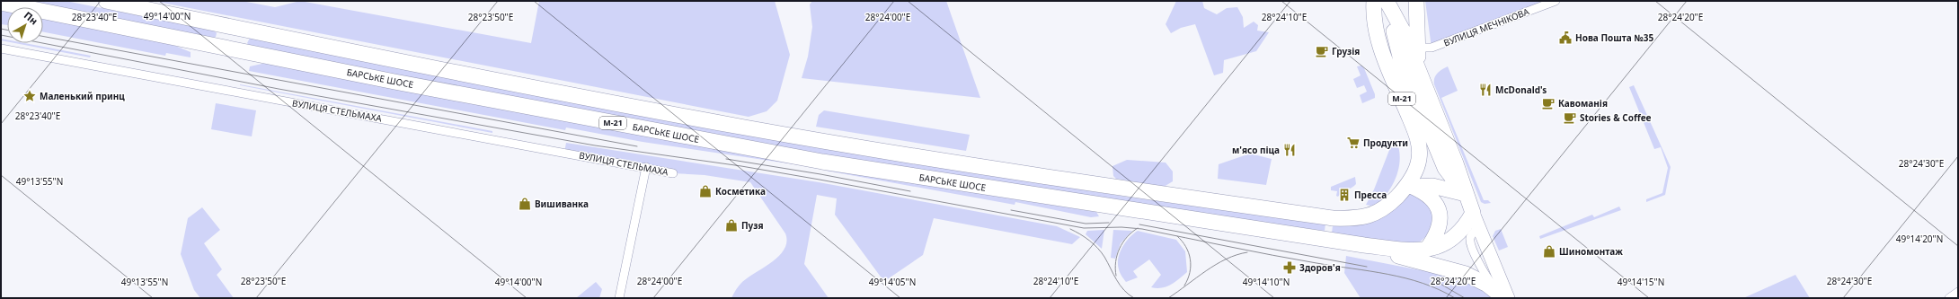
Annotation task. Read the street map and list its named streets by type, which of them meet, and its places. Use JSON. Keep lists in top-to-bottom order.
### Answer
{
  "streets": {
    "highway": ["БАРСЬКЕ ШОСЕ", "М-21"],
    "street": ["ВУЛИЦЯ МЕЧНІКОВА", "ВУЛИЦЯ СТЕЛЬМАХА"]
  },
  "crossings": [
    ["ВУЛИЦЯ МЕЧНІКОВА", "М-21"],
    ["БАРСЬКЕ ШОСЕ", "М-21"]
  ],
  "places": {
    "public building": ["Нова Пошта №35"],
    "cafe": ["Грузія", "Кавоманія", "Stories & Coffee"],
    "restaurant": ["McDonald's", "м'ясо піца"],
    "place": ["Маленький принц"],
    "supermarket": ["Продукти"],
    "shop": [
      "Косметика",
      "Вишиванка",
      "Пузя",
      "Шиномонтаж"
    ],
    "building": ["Пресса"],
    "pharmacy": ["Здоров'я"]
  },
  "north": "top right",
  "coordinates": [
    "49°14'00\"N",
    "28°23'40\"E",
    "28°24'20\"E",
    "28°23'50\"E",
    "28°24'00\"E",
    "28°24'10\"E",
    "28°24'30\"E",
    "49°13'55\"N",
    "49°14'20\"N",
    "49°14'05\"N",
    "49°14'10\"N",
    "49°14'15\"N"
  ]
}
